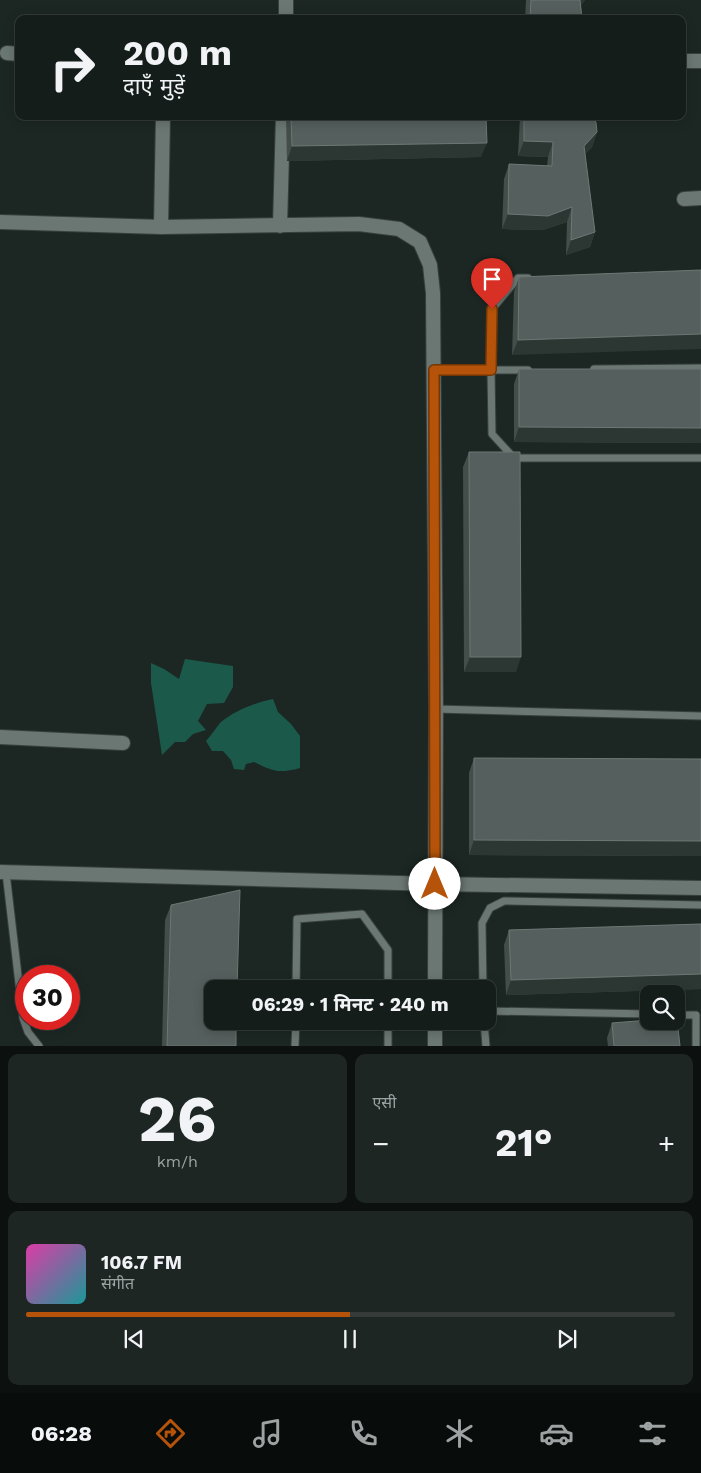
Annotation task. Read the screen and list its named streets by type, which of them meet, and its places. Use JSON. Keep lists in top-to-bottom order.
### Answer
{
  "page": {
    "turn": ["200 m", "दाएँ मुड़ें"],
    "limit": "30",
    "trip": "06:29 · 1 मिनट · 240 m",
    "tile": [
      ["26", "km/h"],
      "एसी"
    ],
    "heat": ["−", "21°", "+"],
    "song": ["106.7 FM", "संगीत"],
    "tabs": "06:28"
  }
}
